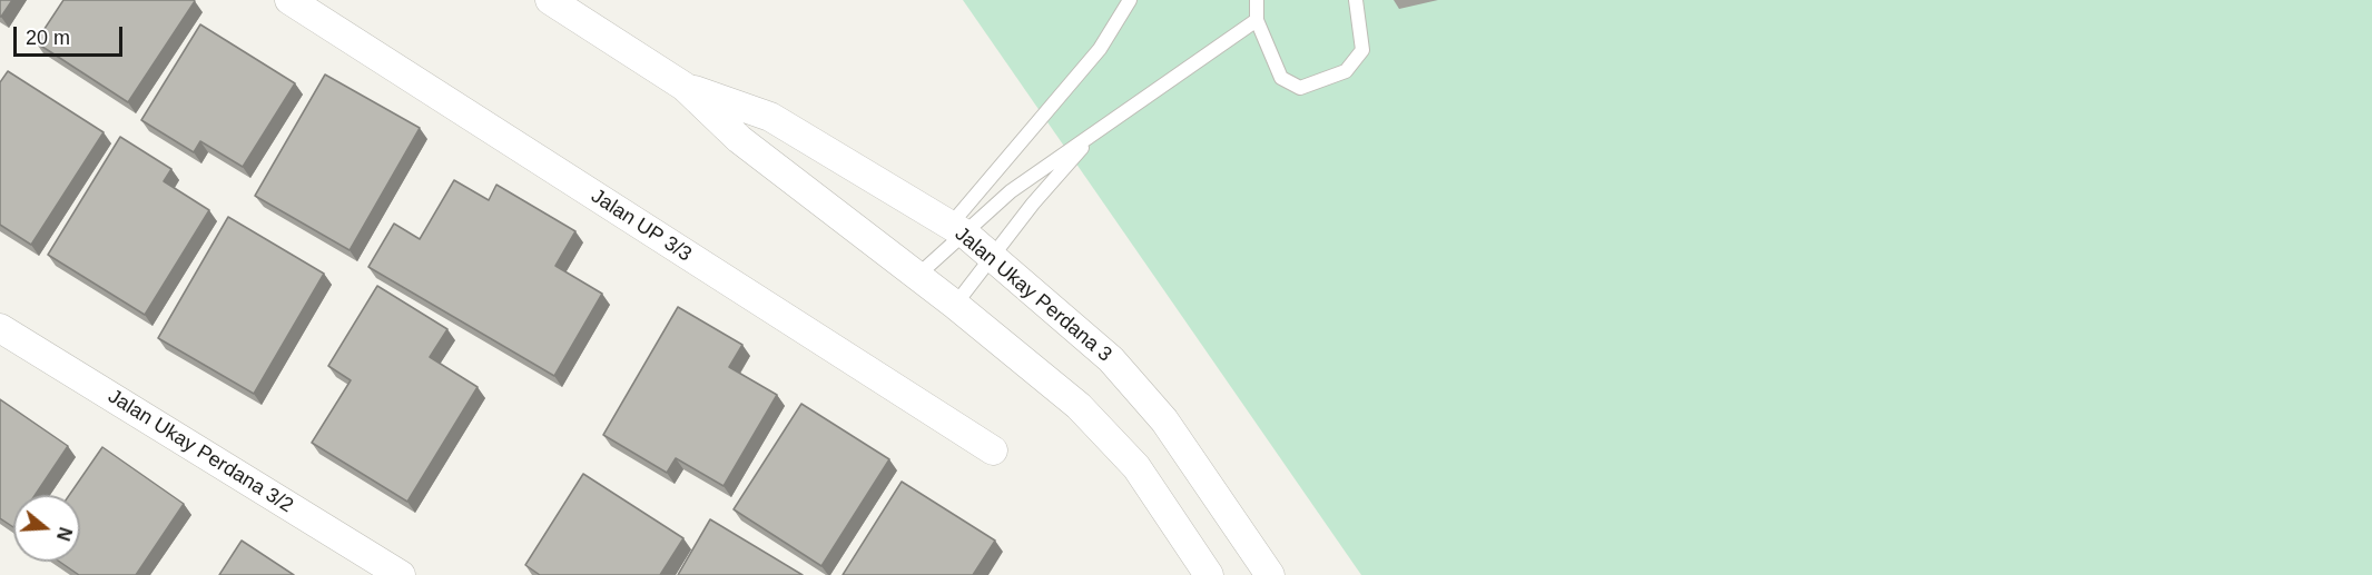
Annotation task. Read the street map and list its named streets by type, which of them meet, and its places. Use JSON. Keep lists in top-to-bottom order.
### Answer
{
  "streets": {
    "street": ["Jalan UP 3/3", "Jalan Ukay Perdana 3", "Jalan Ukay Perdana 3/2"]
  },
  "scale_bar": "20 m",
  "north": "right"
}
